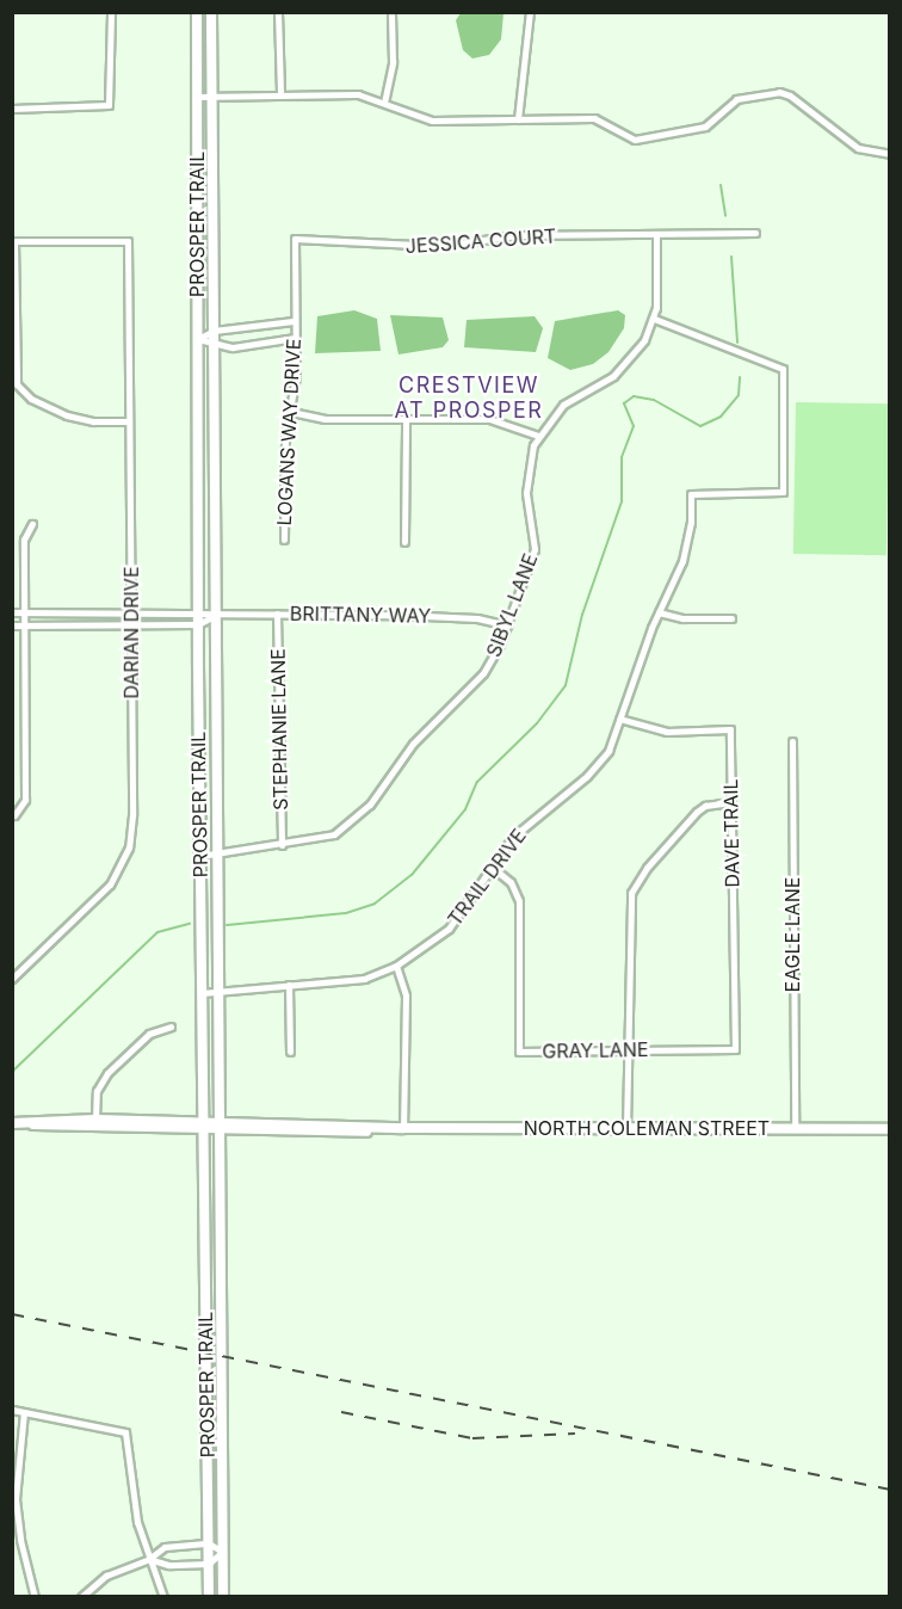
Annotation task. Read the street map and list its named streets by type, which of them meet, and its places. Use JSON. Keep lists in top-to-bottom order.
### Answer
{
  "streets": {
    "main road": ["PROSPER TRAIL", "NORTH COLEMAN STREET"],
    "street": [
      "JESSICA COURT",
      "LOGANS WAY DRIVE",
      "SIBYL LANE",
      "BRITTANY WAY",
      "DARIAN DRIVE",
      "STEPHANIE LANE",
      "DAVE TRAIL",
      "TRAIL DRIVE",
      "EAGLE LANE",
      "GRAY LANE"
    ]
  },
  "crossings": [
    ["PROSPER TRAIL", "SIBYL LANE"],
    ["PROSPER TRAIL", "BRITTANY WAY"],
    ["PROSPER TRAIL", "TRAIL DRIVE"],
    ["PROSPER TRAIL", "NORTH COLEMAN STREET"],
    ["JESSICA COURT", "LOGANS WAY DRIVE"],
    ["JESSICA COURT", "SIBYL LANE"],
    ["SIBYL LANE", "BRITTANY WAY"],
    ["SIBYL LANE", "STEPHANIE LANE"],
    ["SIBYL LANE", "TRAIL DRIVE"],
    ["BRITTANY WAY", "DARIAN DRIVE"],
    ["BRITTANY WAY", "STEPHANIE LANE"],
    ["DAVE TRAIL", "TRAIL DRIVE"],
    ["DAVE TRAIL", "GRAY LANE"],
    ["TRAIL DRIVE", "GRAY LANE"],
    ["EAGLE LANE", "NORTH COLEMAN STREET"]
  ],
  "districts": ["CRESTVIEW AT PROSPER"]
}
